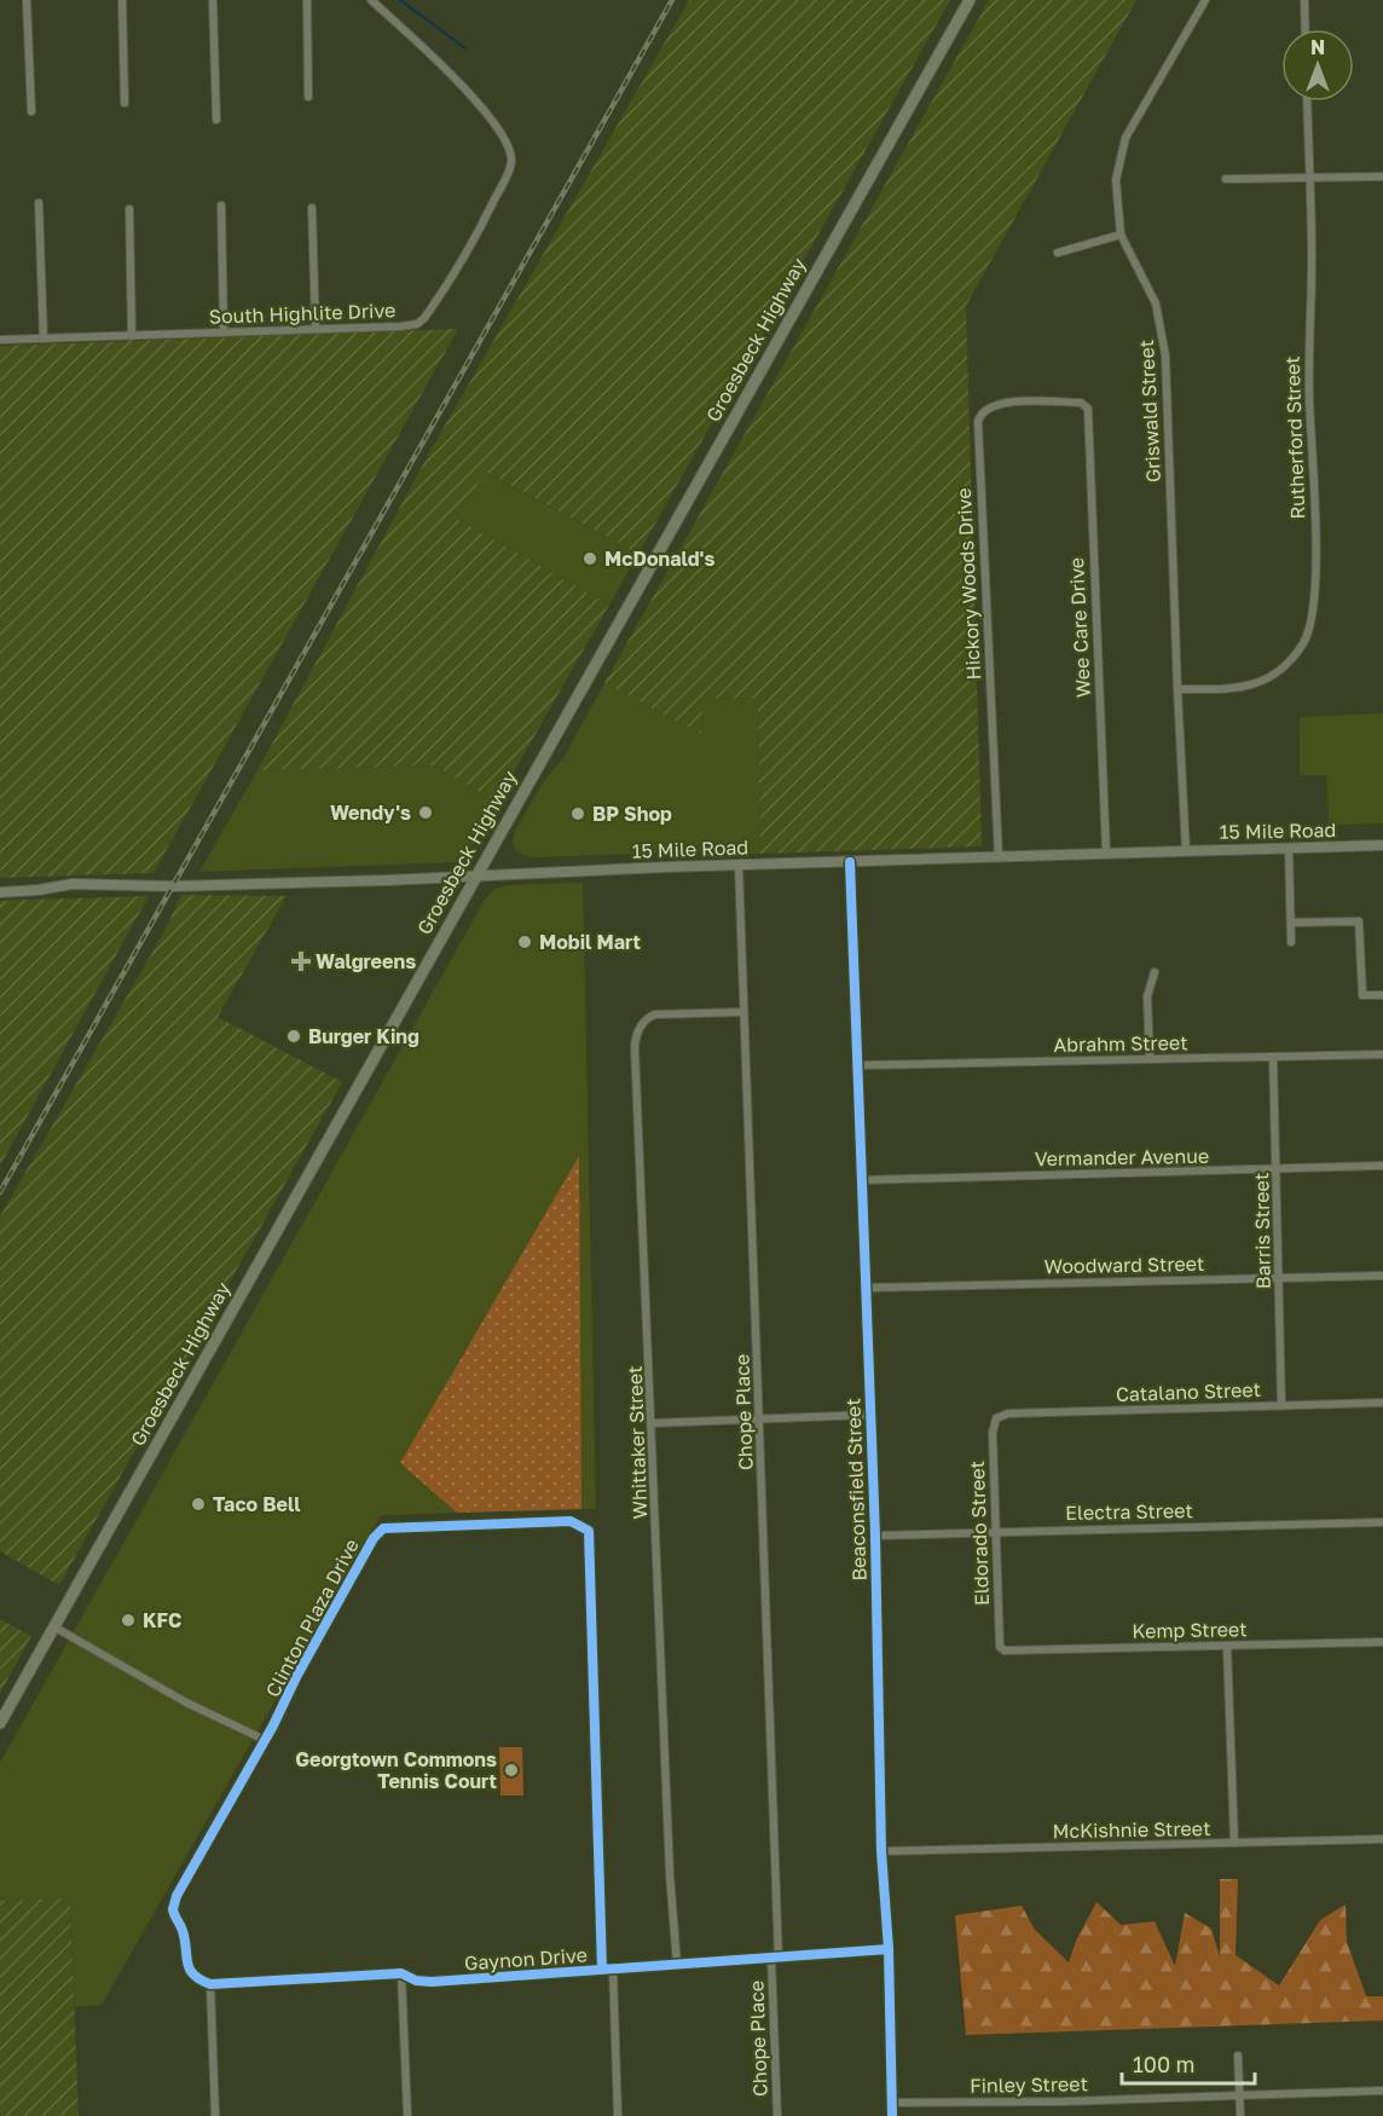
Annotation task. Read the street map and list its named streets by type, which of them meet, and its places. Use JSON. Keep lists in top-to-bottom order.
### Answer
{
  "streets": {
    "main road": ["Groesbeck Highway", "15 Mile Road"],
    "street": [
      "South Highlite Drive",
      "Griswald Street",
      "Rutherford Street",
      "Hickory Woods Drive",
      "Wee Care Drive",
      "Abrahm Street",
      "Vermander Avenue",
      "Barris Street",
      "Woodward Street",
      "Catalano Street",
      "Chope Place",
      "Whittaker Street",
      "Beaconsfield Street",
      "Electra Street",
      "Eldorado Street",
      "Clinton Plaza Drive",
      "Kemp Street",
      "McKishnie Street",
      "Gaynon Drive",
      "Finley Street"
    ]
  },
  "crossings": [
    ["Groesbeck Highway", "15 Mile Road"],
    ["Griswald Street", "Rutherford Street"],
    ["Griswald Street", "15 Mile Road"],
    ["Hickory Woods Drive", "Wee Care Drive"],
    ["Hickory Woods Drive", "15 Mile Road"],
    ["Wee Care Drive", "15 Mile Road"],
    ["15 Mile Road", "Chope Place"],
    ["15 Mile Road", "Beaconsfield Street"],
    ["Abrahm Street", "Barris Street"],
    ["Abrahm Street", "Beaconsfield Street"],
    ["Vermander Avenue", "Barris Street"],
    ["Vermander Avenue", "Beaconsfield Street"],
    ["Barris Street", "Woodward Street"],
    ["Barris Street", "Catalano Street"],
    ["Woodward Street", "Beaconsfield Street"],
    ["Catalano Street", "Eldorado Street"],
    ["Chope Place", "Whittaker Street"],
    ["Chope Place", "Gaynon Drive"],
    ["Whittaker Street", "Gaynon Drive"],
    ["Beaconsfield Street", "Electra Street"],
    ["Beaconsfield Street", "McKishnie Street"],
    ["Beaconsfield Street", "Gaynon Drive"],
    ["Beaconsfield Street", "Finley Street"],
    ["Electra Street", "Eldorado Street"],
    ["Eldorado Street", "Kemp Street"],
    ["Clinton Plaza Drive", "Gaynon Drive"]
  ],
  "places": {
    "other": [
      "McDonald's",
      "Wendy's",
      "BP Shop",
      "Mobil Mart",
      "Burger King",
      "Taco Bell",
      "KFC",
      "Georgtown Commons Tennis Court"
    ],
    "health": ["Walgreens"]
  },
  "scale_bar": "100 m",
  "north": "top"
}
